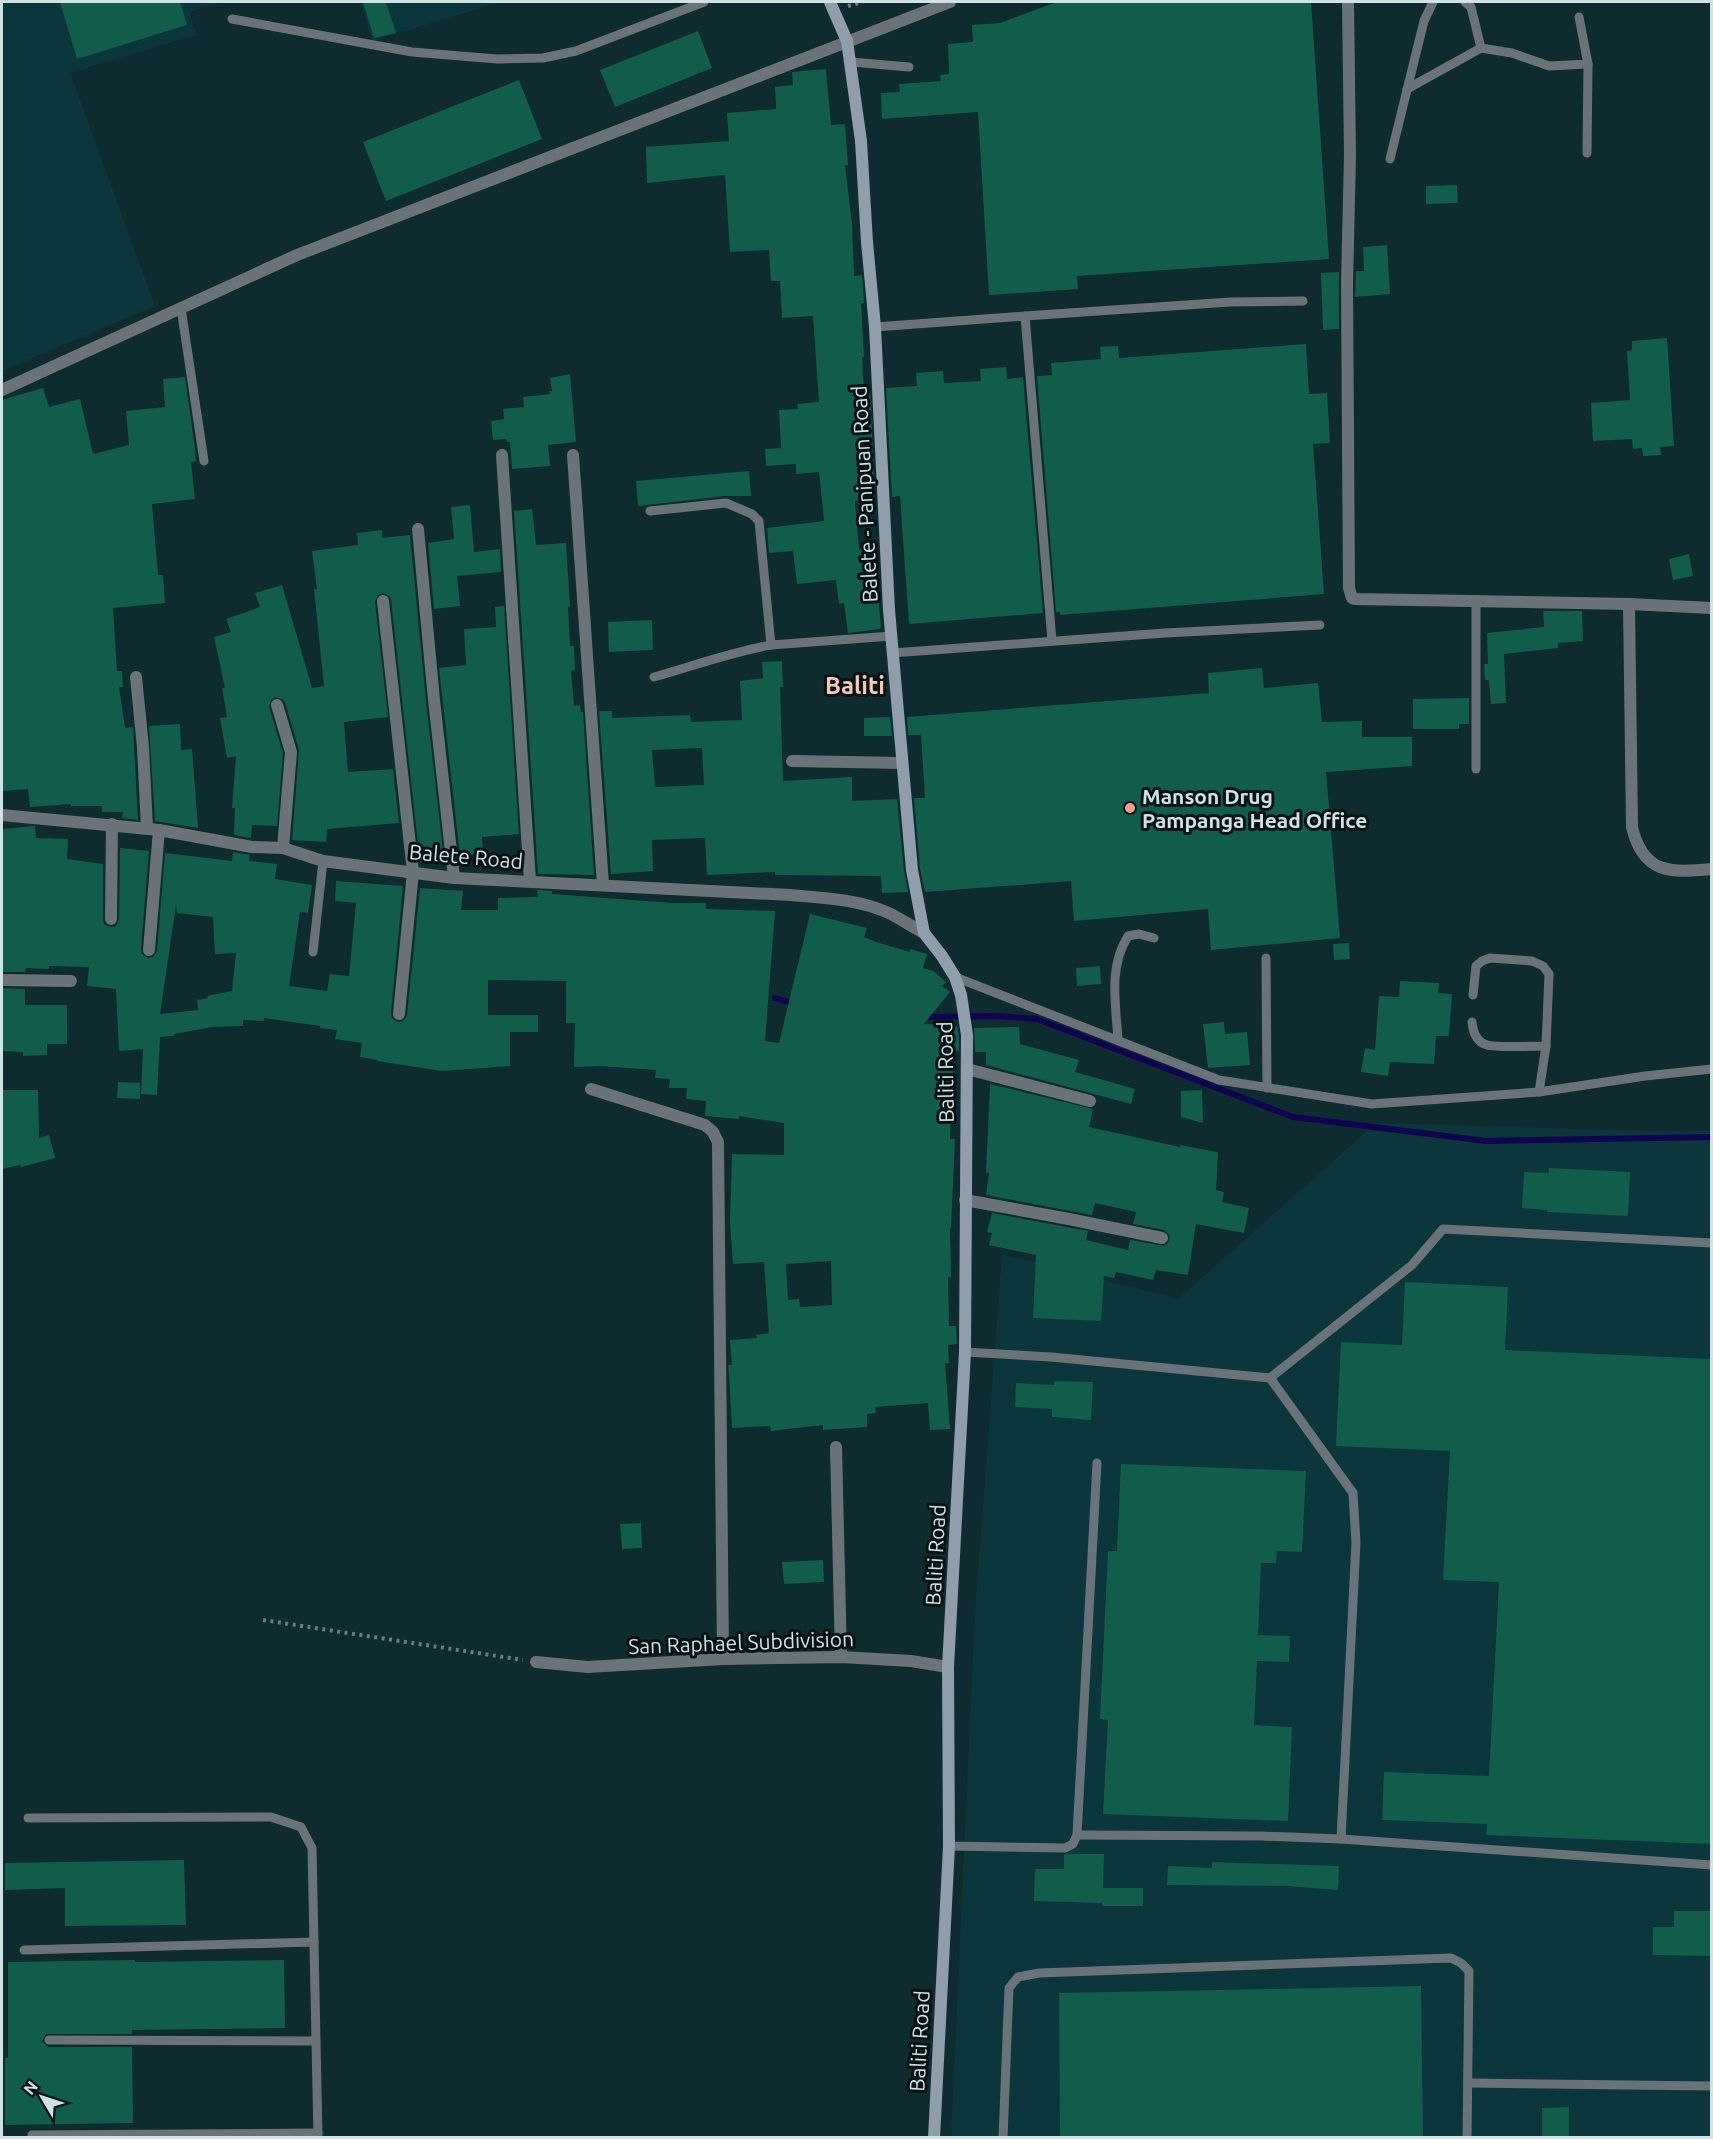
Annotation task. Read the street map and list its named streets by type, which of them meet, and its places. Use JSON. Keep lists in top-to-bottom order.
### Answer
{
  "streets": {
    "main road": ["Balete - Panipuan Road", "Baliti Road"],
    "street": ["Balete Road", "San Raphael Subdivision"]
  },
  "crossings": [
    ["Balete - Panipuan Road", "Balete Road"],
    ["Balete - Panipuan Road", "Baliti Road"],
    ["Baliti Road", "San Raphael Subdivision"]
  ],
  "districts": ["Baliti"],
  "places": ["Manson Drug Pampanga Head Office"],
  "north": "top left"
}
